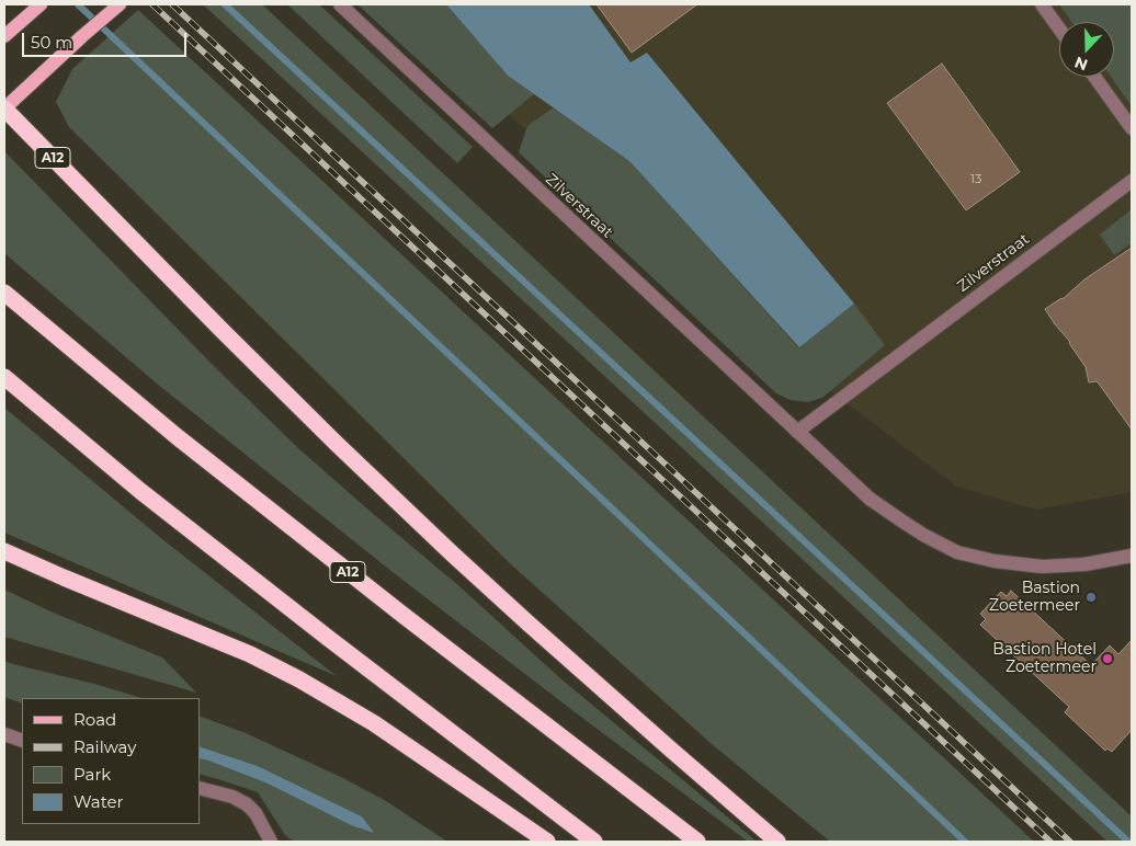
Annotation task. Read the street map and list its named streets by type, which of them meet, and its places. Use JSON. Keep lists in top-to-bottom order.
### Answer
{
  "streets": {
    "highway": ["A12"],
    "street": ["Zilverstraat"]
  },
  "places": ["Bastion Zoetermeer", "Bastion Hotel Zoetermeer"],
  "house_numbers": ["13"],
  "legend": [
    "Road",
    "Railway",
    "Park",
    "Water"
  ],
  "scale_bar": "50 m",
  "north": "bottom"
}
